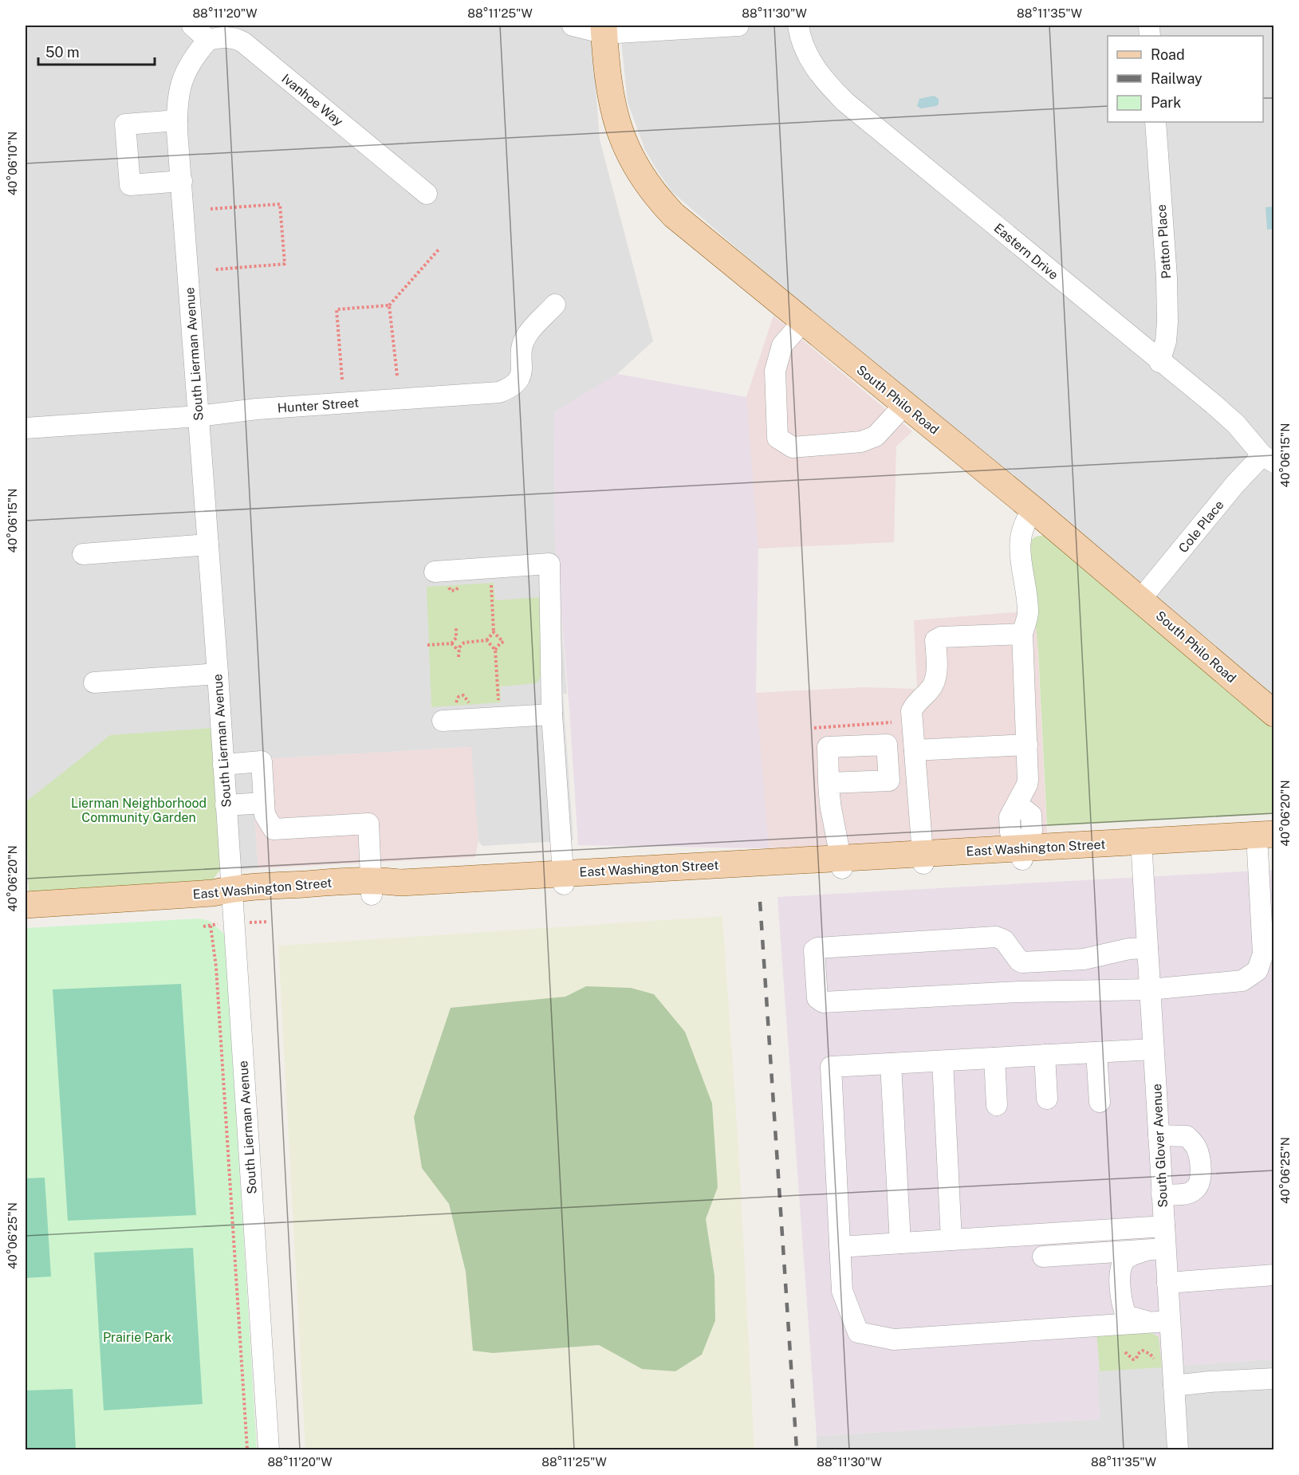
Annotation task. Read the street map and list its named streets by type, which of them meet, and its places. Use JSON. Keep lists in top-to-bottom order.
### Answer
{
  "streets": {
    "main road": ["South Philo Road", "East Washington Street"],
    "street": [
      "Ivanhoe Way",
      "Patton Place",
      "Eastern Drive",
      "South Lierman Avenue",
      "Hunter Street",
      "Cole Place",
      "South Glover Avenue"
    ]
  },
  "crossings": [
    ["Ivanhoe Way", "South Lierman Avenue"],
    ["Patton Place", "Eastern Drive"],
    ["Eastern Drive", "Cole Place"],
    ["South Lierman Avenue", "Hunter Street"],
    ["South Lierman Avenue", "East Washington Street"],
    ["South Philo Road", "Cole Place"],
    ["East Washington Street", "South Glover Avenue"]
  ],
  "parks": ["Lierman Neighborhood Community Garden", "Prairie Park"],
  "legend": ["Road", "Railway", "Park"],
  "scale_bar": "50 m",
  "coordinates": [
    "88°11'20\"W",
    "88°11'25\"W",
    "88°11'30\"W",
    "88°11'35\"W",
    "40°06'10\"N",
    "40°06'15\"N",
    "40°06'20\"N",
    "40°06'25\"N"
  ]
}
